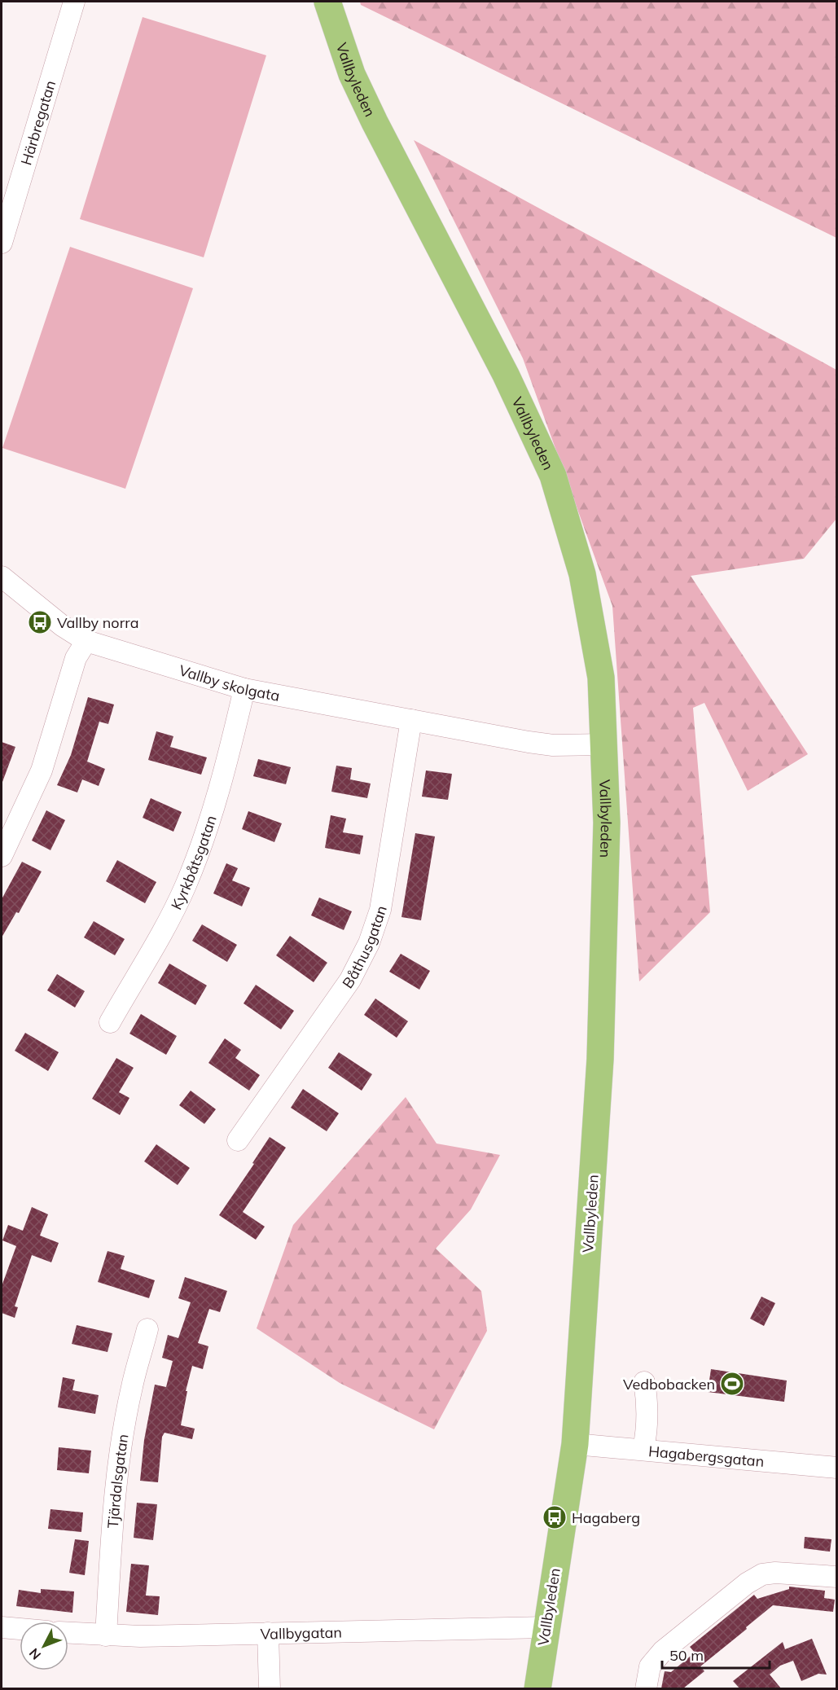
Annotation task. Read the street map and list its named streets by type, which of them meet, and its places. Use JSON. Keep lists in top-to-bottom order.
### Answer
{
  "streets": {
    "main road": ["Vallbyleden"],
    "street": [
      "Härbregatan",
      "Vallby skolgata",
      "Kyrkbåtsgatan",
      "Båthusgatan",
      "Hagabergsgatan",
      "Tjärdalsgatan",
      "Vallbygatan"
    ]
  },
  "crossings": [
    ["Vallbyleden", "Vallby skolgata"],
    ["Vallbyleden", "Hagabergsgatan"],
    ["Vallbyleden", "Vallbygatan"],
    ["Vallby skolgata", "Kyrkbåtsgatan"],
    ["Vallby skolgata", "Båthusgatan"],
    ["Tjärdalsgatan", "Vallbygatan"]
  ],
  "places": {
    "bus stop": ["Vallby norra", "Hagaberg"],
    "sports": ["Vedbobacken"]
  },
  "scale_bar": "50 m",
  "north": "bottom left"
}
